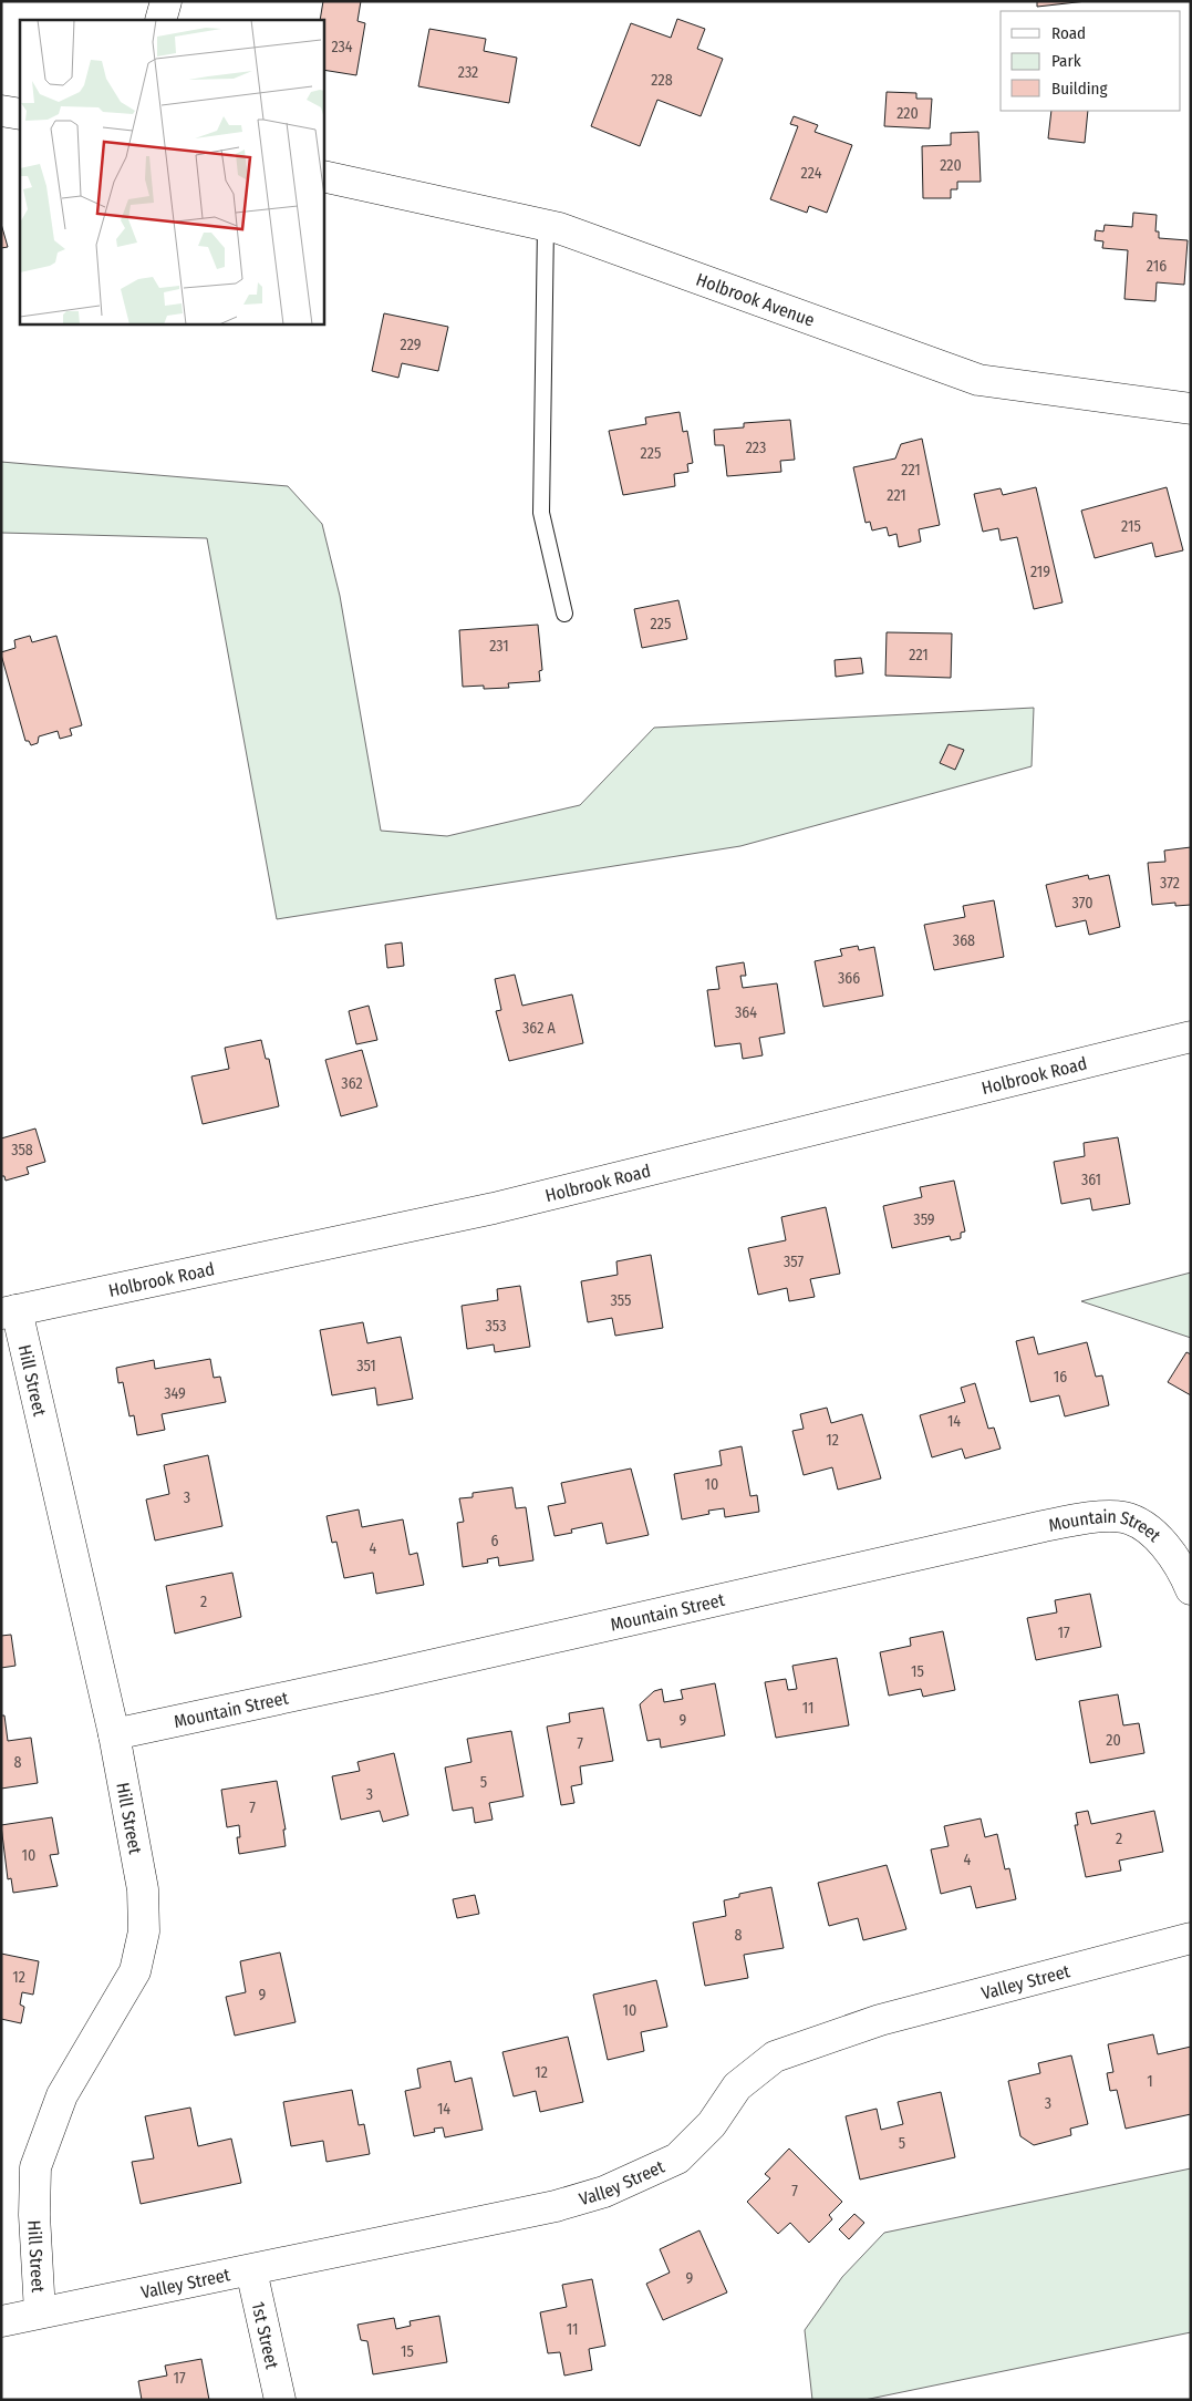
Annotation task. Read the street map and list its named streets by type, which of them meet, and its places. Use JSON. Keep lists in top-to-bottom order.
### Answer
{
  "streets": {
    "street": [
      "Holbrook Avenue",
      "Holbrook Road",
      "Hill Street",
      "Mountain Street",
      "Valley Street",
      "1st Street"
    ]
  },
  "crossings": [
    ["Holbrook Road", "Hill Street"],
    ["Hill Street", "Mountain Street"],
    ["Hill Street", "Valley Street"],
    ["Valley Street", "1st Street"]
  ],
  "house_numbers": [
    "234",
    "232",
    "228",
    "220",
    "220",
    "224",
    "216",
    "229",
    "223",
    "225",
    "221",
    "221",
    "215",
    "219",
    "225",
    "231",
    "221",
    "372",
    "370",
    "368",
    "366",
    "364",
    "362 A",
    "362",
    "358",
    "361",
    "359",
    "357",
    "355",
    "353",
    "351",
    "16",
    "349",
    "14",
    "12",
    "10",
    "3",
    "6",
    "4",
    "2",
    "17",
    "15",
    "11",
    "9",
    "20",
    "7",
    "8",
    "5",
    "3",
    "7",
    "2",
    "10",
    "4",
    "8",
    "12",
    "9",
    "10",
    "12",
    "1",
    "3",
    "14",
    "5",
    "7",
    "9",
    "11",
    "15",
    "17"
  ],
  "legend": ["Road", "Park", "Building"]
}
